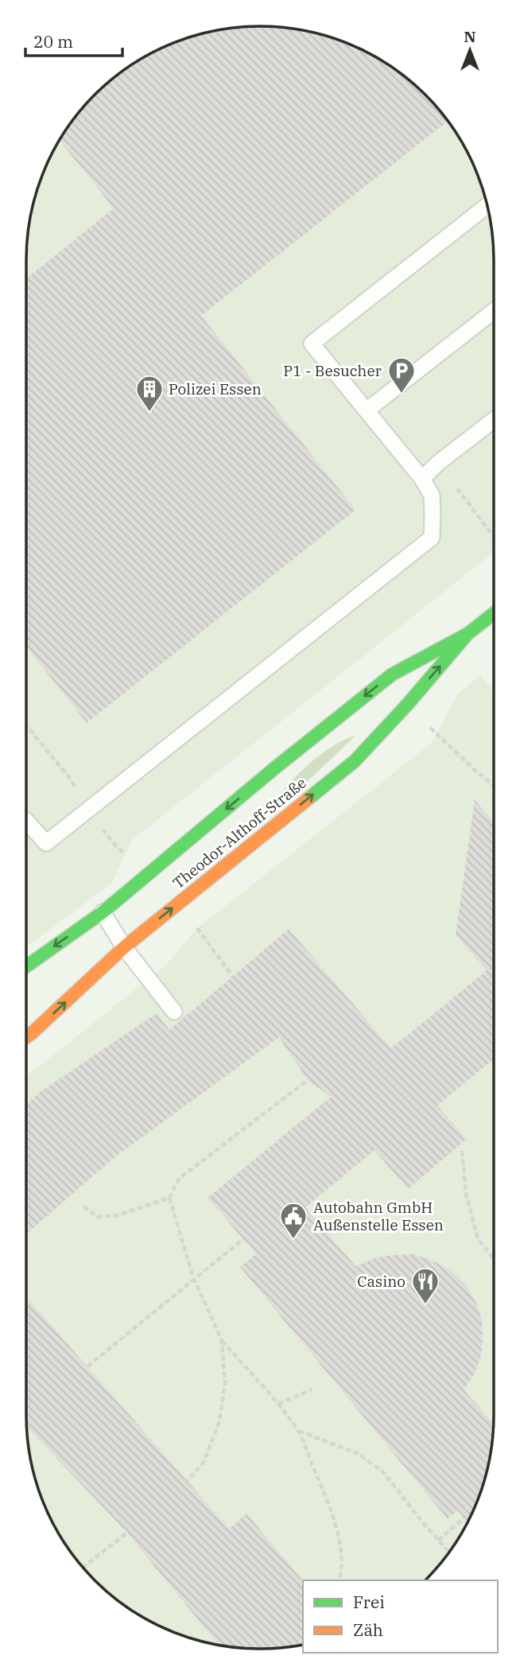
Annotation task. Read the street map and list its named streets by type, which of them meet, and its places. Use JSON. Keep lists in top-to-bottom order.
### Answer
{
  "streets": {
    "street": ["Theodor-Althoff-Straße"]
  },
  "places": {
    "parking": ["P1 - Besucher"],
    "building": ["Polizei Essen"],
    "public building": ["Autobahn GmbH Außenstelle Essen"],
    "restaurant": ["Casino"]
  },
  "legend": ["Frei", "Zäh"],
  "scale_bar": "20 m",
  "north": "top"
}
